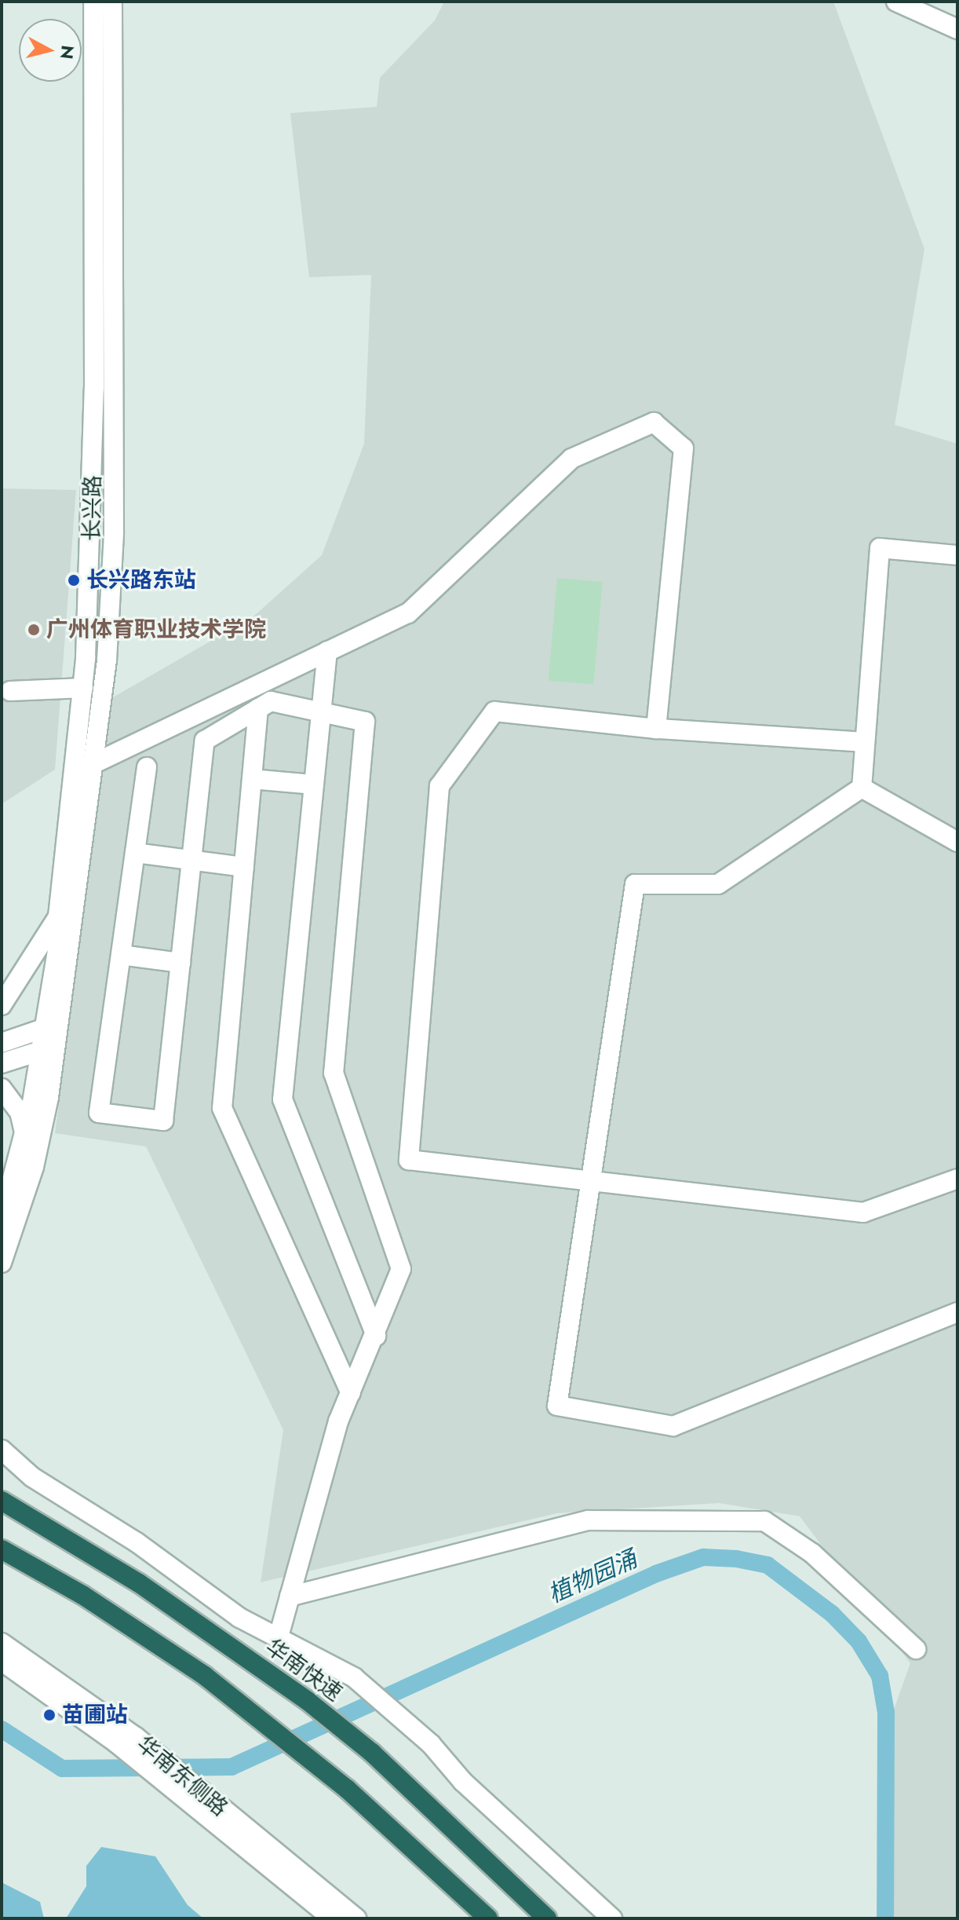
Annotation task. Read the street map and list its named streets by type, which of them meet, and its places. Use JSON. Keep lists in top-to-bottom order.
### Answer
{
  "streets": {
    "highway": ["华南快速"],
    "street": ["长兴路", "华南东侧路"]
  },
  "water": ["植物园涌"],
  "places": ["长兴路东站", "广州体育职业技术学院", "苗圃站"],
  "north": "right"
}
